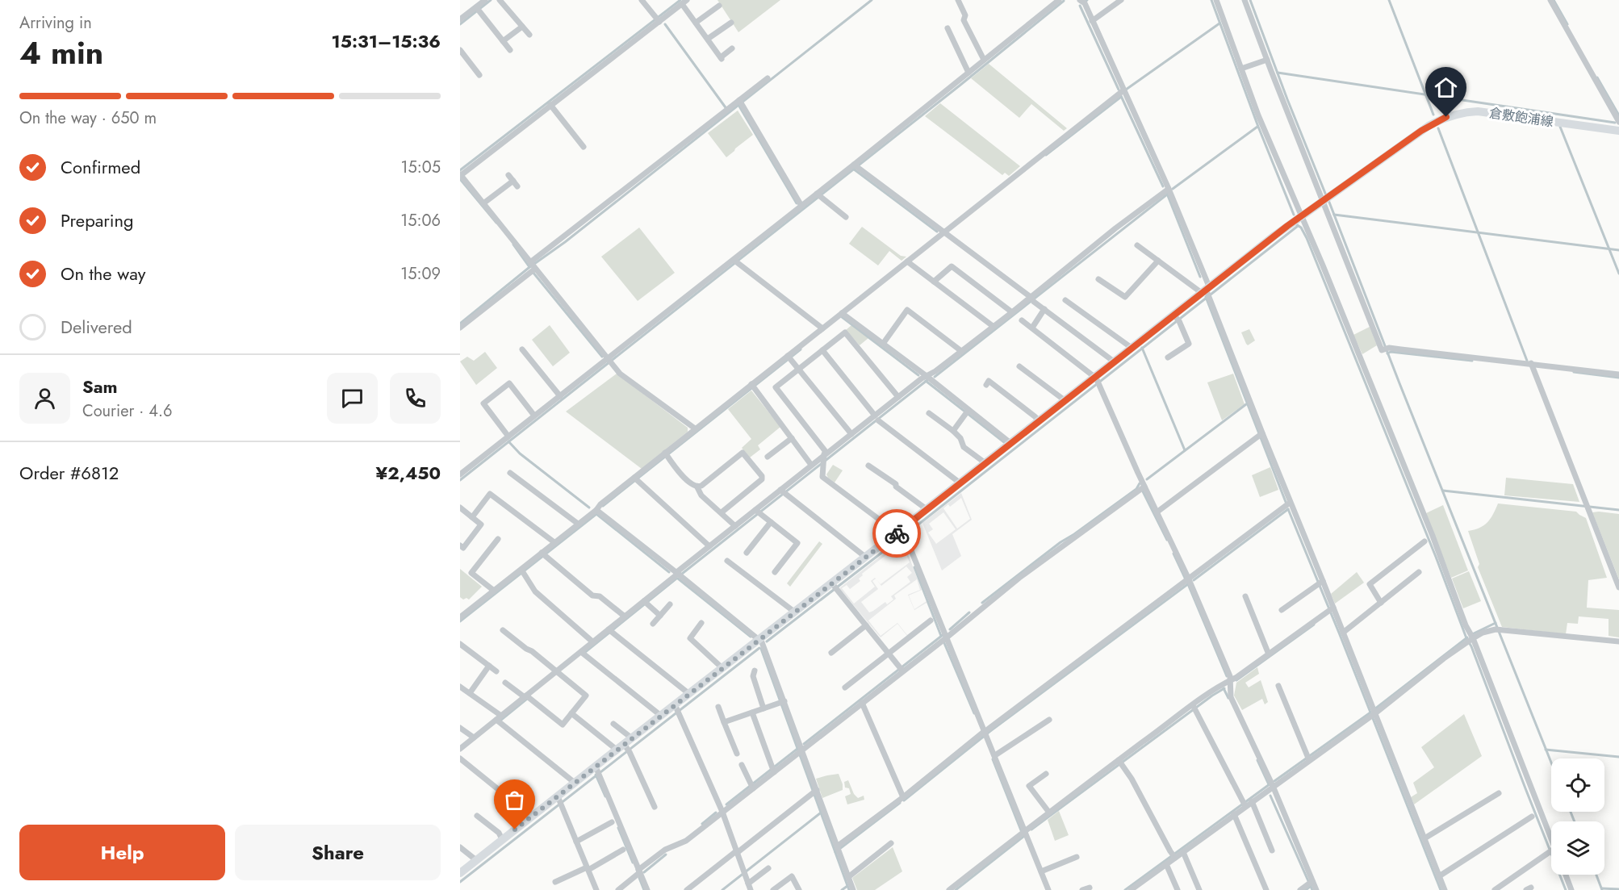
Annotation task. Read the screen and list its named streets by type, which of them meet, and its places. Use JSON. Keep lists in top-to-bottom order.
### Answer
{
  "streets": {
    "main road": ["倉敷飽浦線"]
  },
  "page": {
    "heading": ["4 min", "Arriving in", "15:31–15:36"],
    "panel": [
      "Sam",
      "Courier · 4.6",
      "Order #6812",
      "¥2,450"
    ],
    "bar": "On the way · 650 m",
    "list": [
      ["Confirmed", "15:05"],
      ["Preparing", "15:06"],
      ["On the way", "15:09"],
      "Delivered"
    ],
    "buttons": ["Help", "Share"]
  }
}
